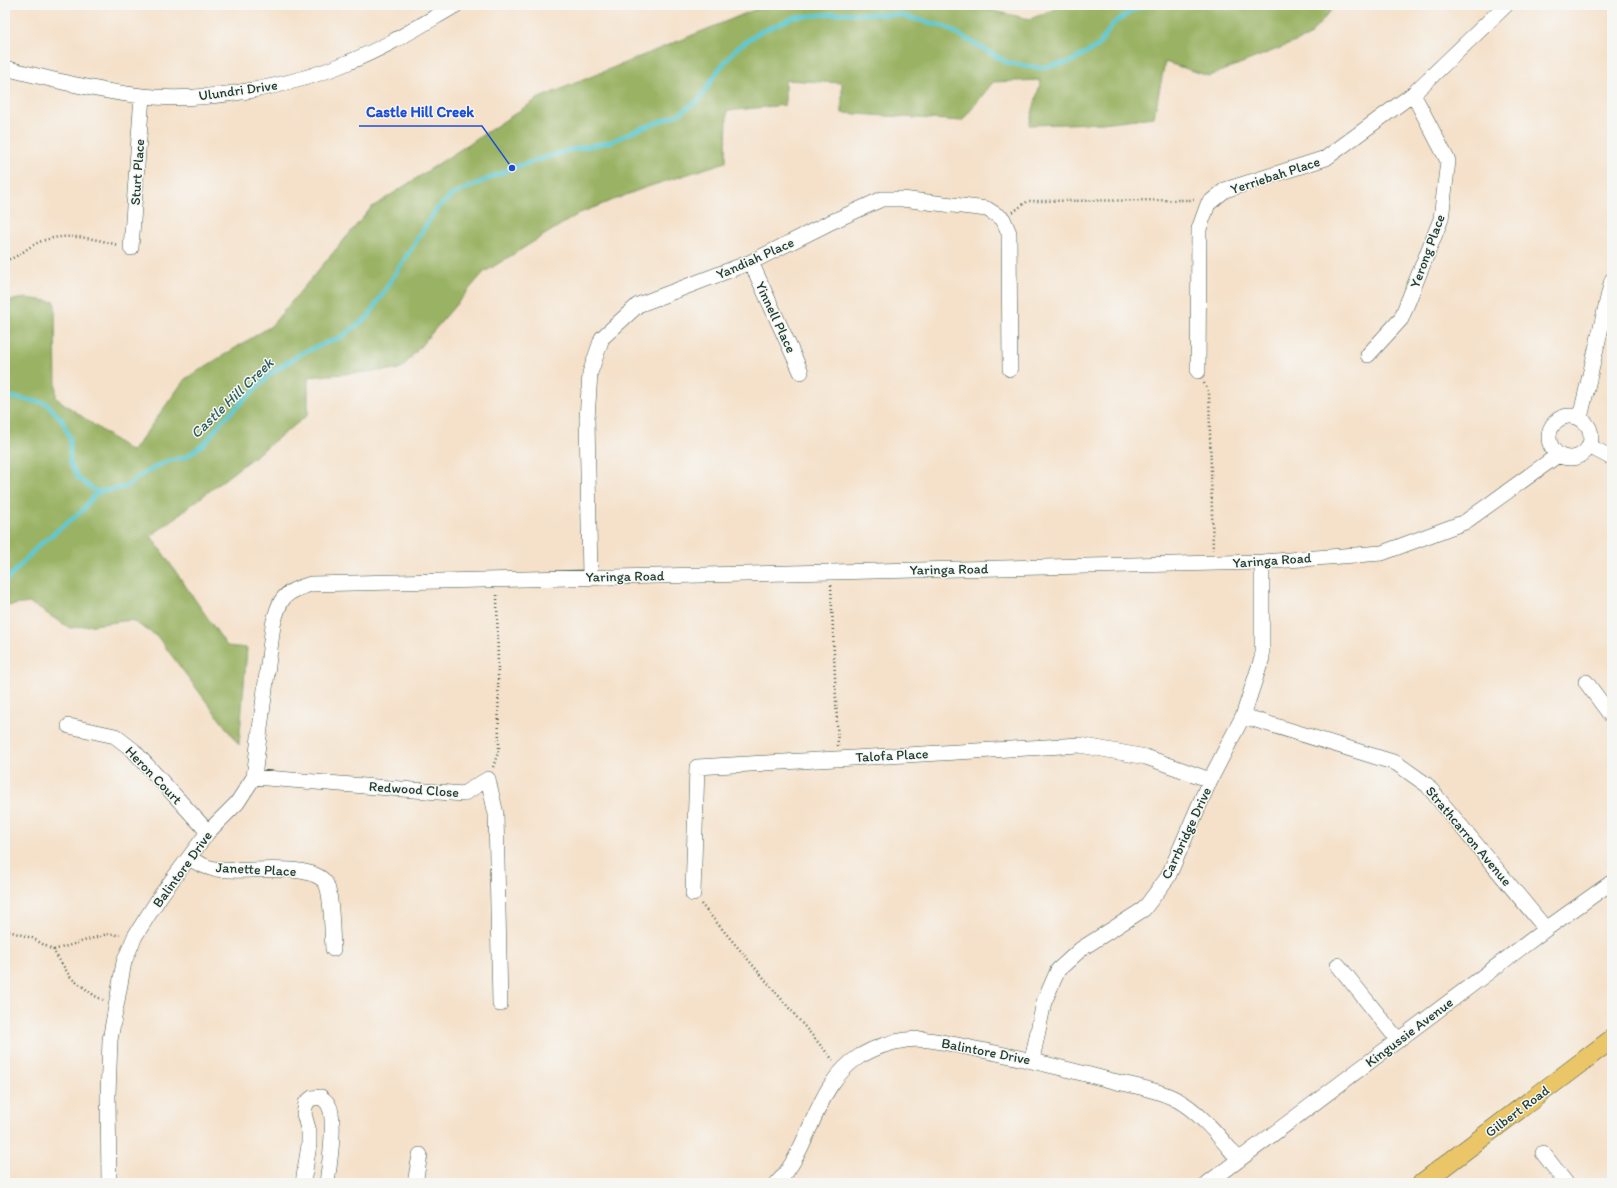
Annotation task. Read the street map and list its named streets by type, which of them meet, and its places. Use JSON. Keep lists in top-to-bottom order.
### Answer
{
  "streets": {
    "main road": ["Gilbert Road"],
    "street": [
      "Ulundri Drive",
      "Sturt Place",
      "Yerriebah Place",
      "Yerong Place",
      "Yandiah Place",
      "Yinnell Place",
      "Yaringa Road",
      "Talofa Place",
      "Heron Court",
      "Redwood Close",
      "Carrbridge Drive",
      "Strathcarron Avenue",
      "Balintore Drive",
      "Janette Place",
      "Kingussie Avenue"
    ]
  },
  "crossings": [
    ["Ulundri Drive", "Sturt Place"],
    ["Yerriebah Place", "Yerong Place"],
    ["Yandiah Place", "Yinnell Place"],
    ["Yandiah Place", "Yaringa Road"],
    ["Yaringa Road", "Carrbridge Drive"],
    ["Yaringa Road", "Balintore Drive"],
    ["Talofa Place", "Carrbridge Drive"],
    ["Heron Court", "Balintore Drive"],
    ["Redwood Close", "Balintore Drive"],
    ["Carrbridge Drive", "Strathcarron Avenue"],
    ["Carrbridge Drive", "Balintore Drive"],
    ["Strathcarron Avenue", "Kingussie Avenue"],
    ["Balintore Drive", "Janette Place"],
    ["Balintore Drive", "Kingussie Avenue"]
  ],
  "water": ["Castle Hill Creek"],
  "places": ["Castle Hill Creek"]
}
